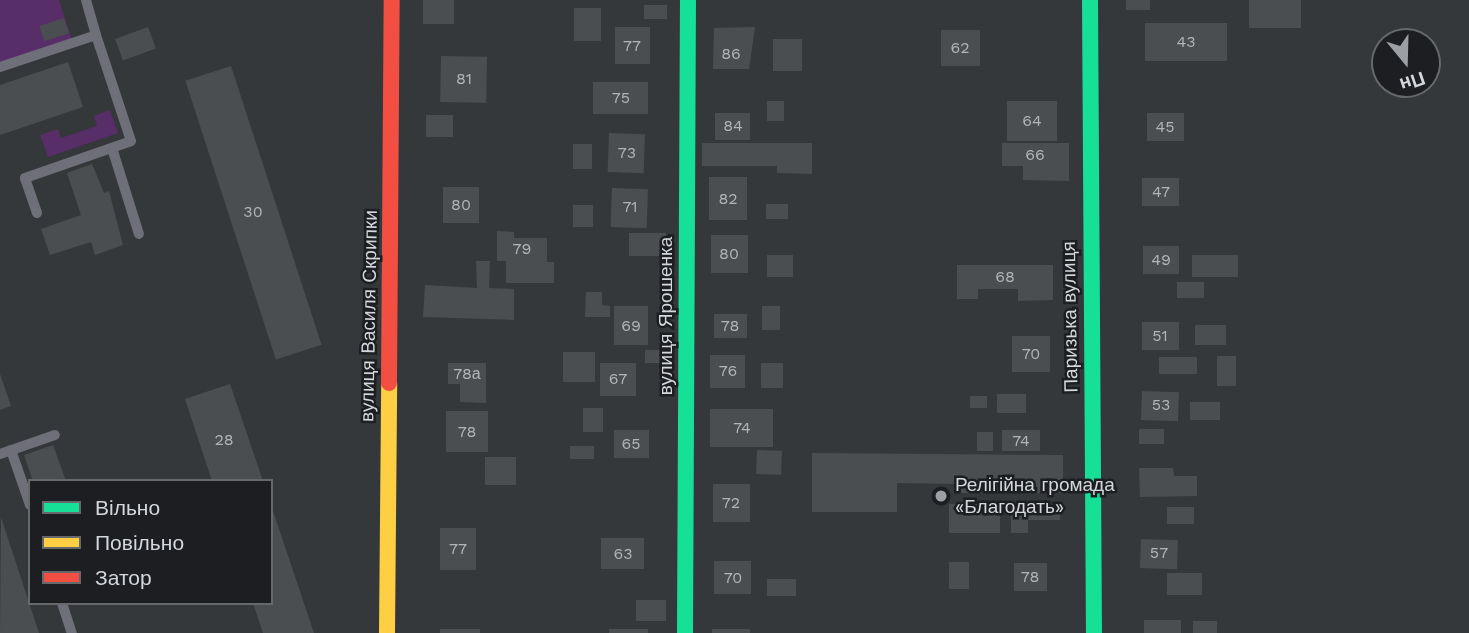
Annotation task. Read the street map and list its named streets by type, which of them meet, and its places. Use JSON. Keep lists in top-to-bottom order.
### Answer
{
  "streets": {
    "street": ["вулиця Василя Скрипки", "вулиця Ярошенка", "Паризька вулиця"]
  },
  "places": ["Релігійна громада «Благодать»"],
  "house_numbers": [
    "43",
    "77",
    "62",
    "86",
    "81",
    "75",
    "64",
    "84",
    "45",
    "73",
    "66",
    "47",
    "82",
    "80",
    "71",
    "30",
    "79",
    "80",
    "49",
    "68",
    "69",
    "78",
    "51",
    "70",
    "76",
    "78а",
    "67",
    "53",
    "74",
    "78",
    "28",
    "74",
    "65",
    "72",
    "77",
    "57",
    "63",
    "78",
    "70"
  ],
  "legend": ["Вільно", "Повільно", "Затор"],
  "north": "bottom"
}
